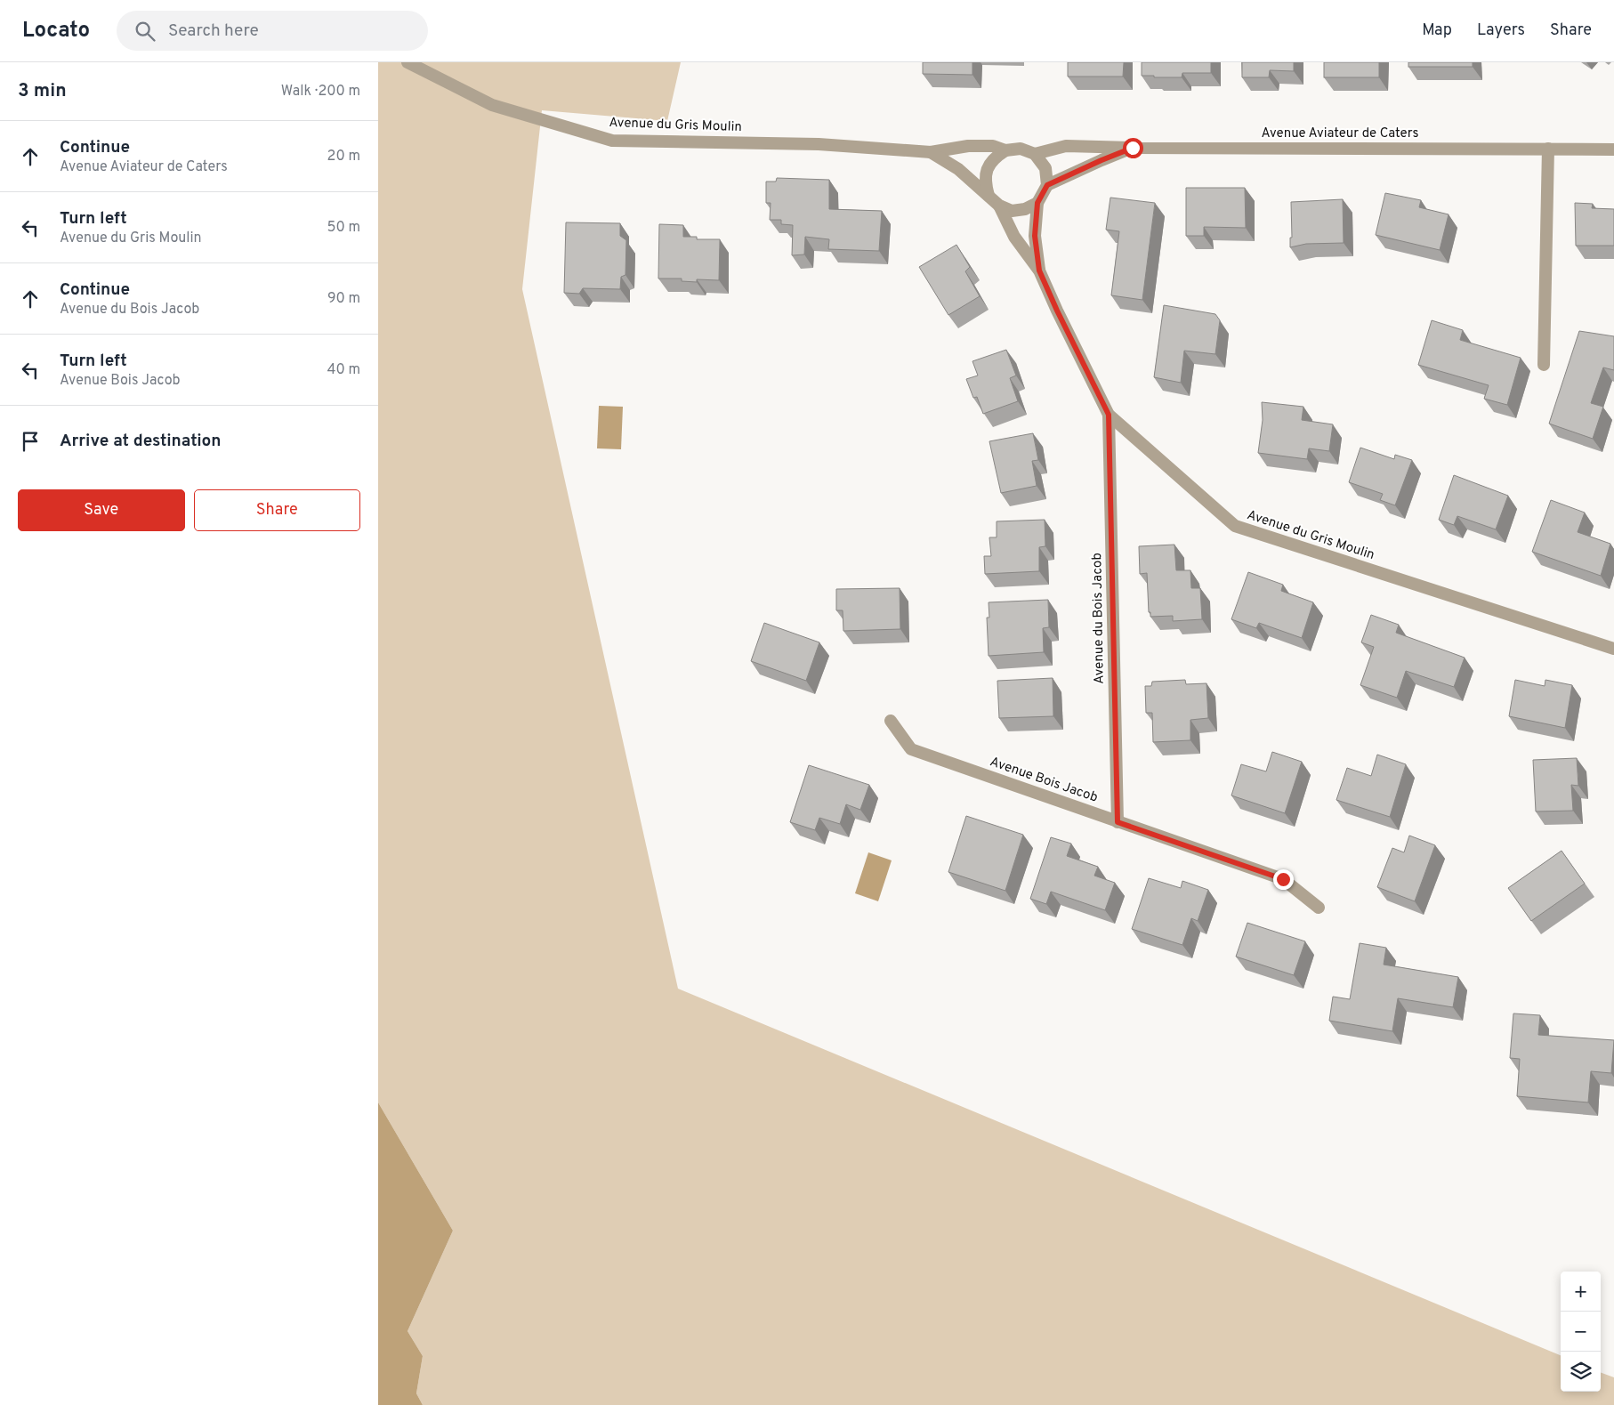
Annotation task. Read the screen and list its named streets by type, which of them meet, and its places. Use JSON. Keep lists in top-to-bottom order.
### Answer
{
  "streets": {
    "street": [
      "Avenue du Gris Moulin",
      "Avenue Aviateur de Caters",
      "Avenue du Bois Jacob",
      "Avenue Bois Jacob"
    ]
  },
  "crossings": [
    ["Avenue du Gris Moulin", "Avenue Aviateur de Caters"],
    ["Avenue du Gris Moulin", "Avenue du Bois Jacob"],
    ["Avenue du Bois Jacob", "Avenue Bois Jacob"]
  ],
  "page": {
    "header": "Locato",
    "search": "Search here",
    "nav": ["Map", "Layers", "Share"],
    "heading": ["3 min", "Walk · 200 m"],
    "list": [
      ["Continue", "Avenue Aviateur de Caters", "20 m"],
      ["Turn left", "Avenue du Gris Moulin", "50 m"],
      ["Continue", "Avenue du Bois Jacob", "90 m"],
      ["Turn left", "Avenue Bois Jacob", "40 m"],
      "Arrive at destination"
    ],
    "buttons": ["Save", "Share"],
    "map_buttons": ["+", "−"]
  }
}
